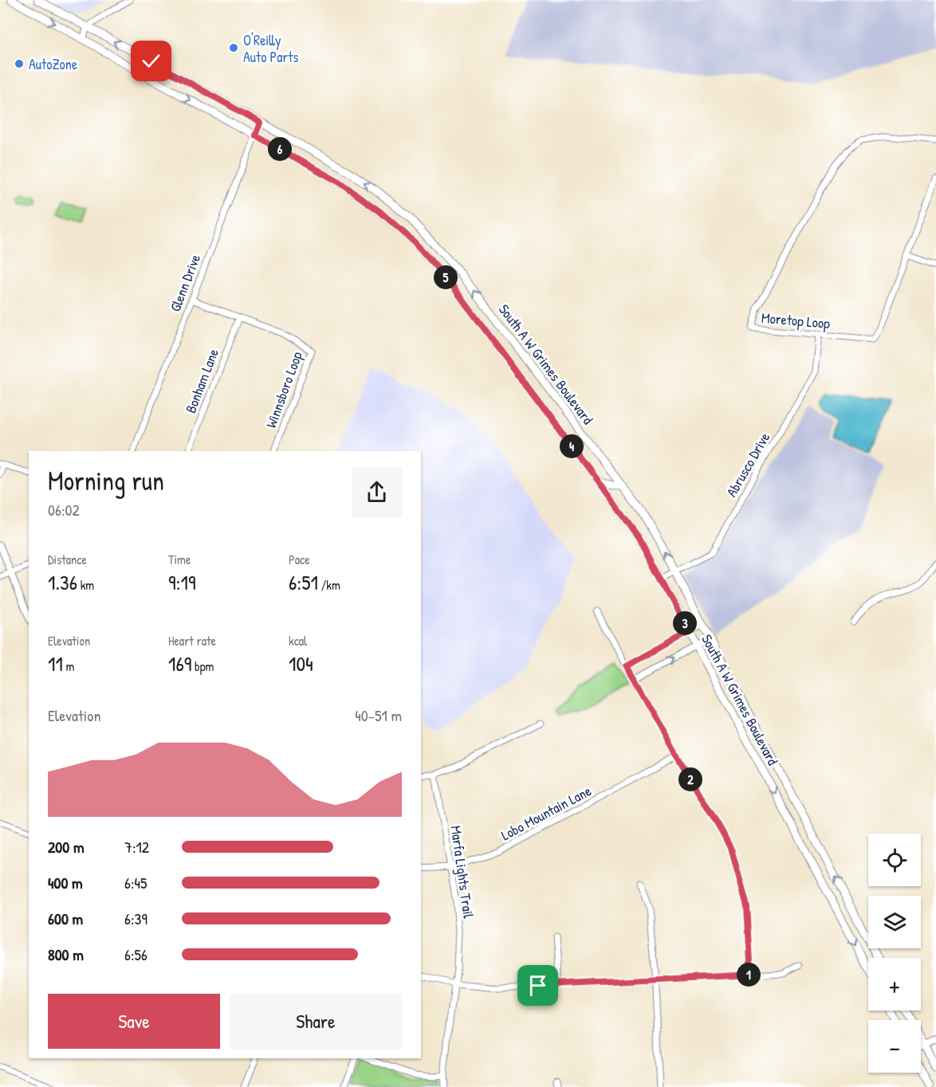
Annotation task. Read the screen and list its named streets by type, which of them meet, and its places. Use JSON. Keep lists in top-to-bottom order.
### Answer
{
  "streets": {
    "main road": ["South A W Grimes Boulevard"],
    "street": [
      "Glenn Drive",
      "Moretop Loop",
      "Bonham Lane",
      "Winnsboro Loop",
      "Abrusco Drive",
      "Lobo Mountain Lane",
      "Marfa Lights Trail"
    ]
  },
  "crossings": [
    ["Glenn Drive", "South A W Grimes Boulevard"],
    ["Glenn Drive", "Winnsboro Loop"],
    ["Moretop Loop", "Abrusco Drive"],
    ["South A W Grimes Boulevard", "Abrusco Drive"],
    ["Bonham Lane", "Winnsboro Loop"],
    ["Lobo Mountain Lane", "Marfa Lights Trail"]
  ],
  "places": ["O'Reilly Auto Parts", "AutoZone"],
  "page": {
    "pins": [
      "6",
      "5",
      "4",
      "3",
      "2",
      "1"
    ],
    "heading": ["Morning run", "06:02"],
    "stats": [
      ["Distance", "1.36 km"],
      ["Time", "9:19"],
      ["Pace", "6:51 /km"],
      ["Elevation", "11 m"],
      ["Heart rate", "169 bpm"],
      ["kcal", "104"]
    ],
    "chart": ["Elevation", "40–51 m"],
    "list": [
      {
        "name": "200 m",
        "note": "7:12"
      },
      {
        "name": "400 m",
        "note": "6:45"
      },
      {
        "name": "600 m",
        "note": "6:39"
      },
      {
        "name": "800 m",
        "note": "6:56"
      }
    ],
    "map_buttons": ["+", "−"],
    "buttons": ["Save", "Share"]
  }
}
